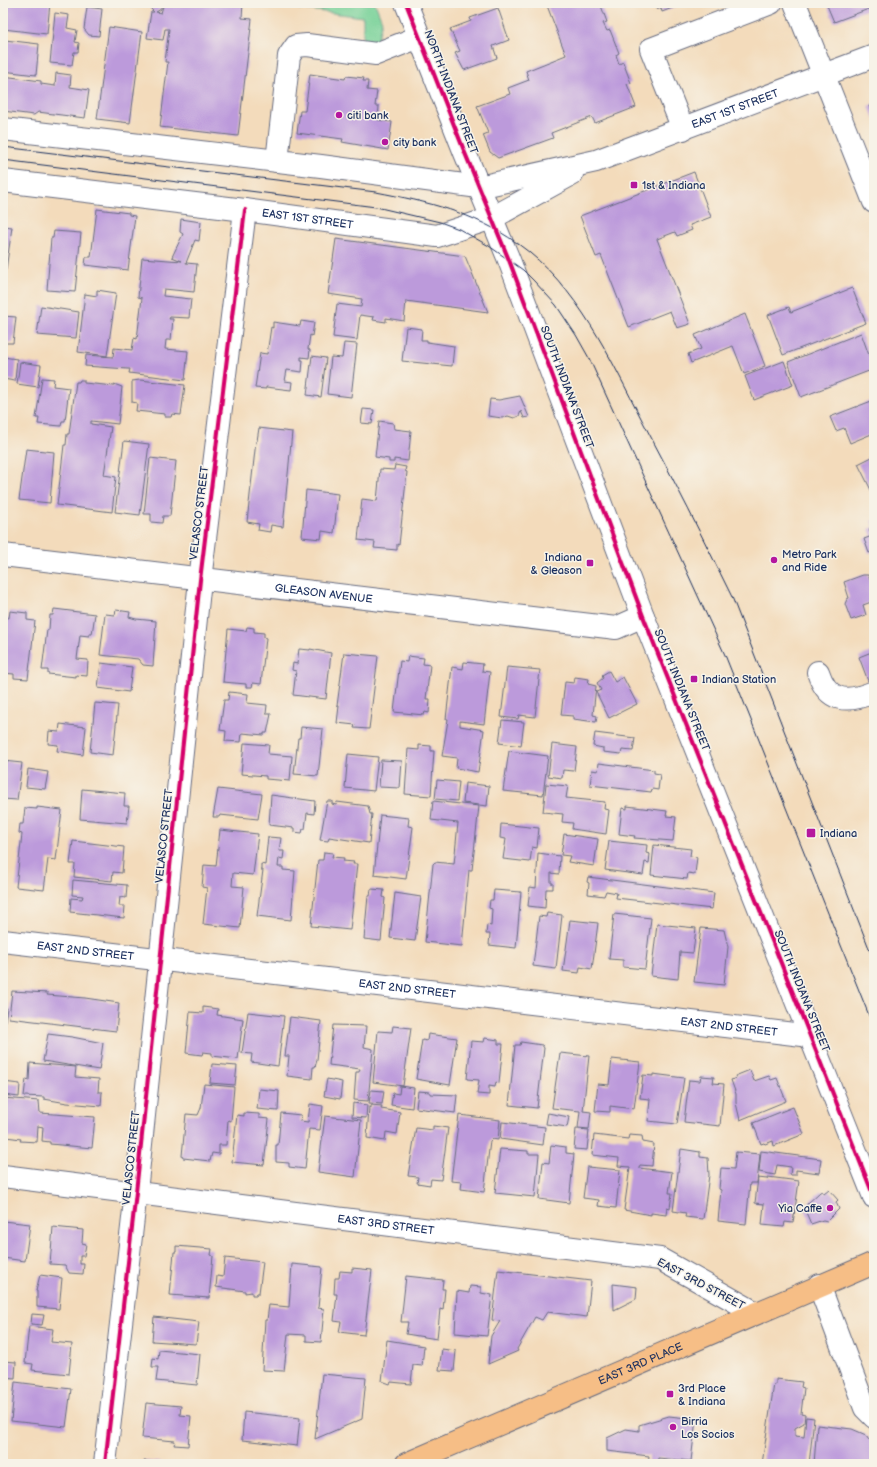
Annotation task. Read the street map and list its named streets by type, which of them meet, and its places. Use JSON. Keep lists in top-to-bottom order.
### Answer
{
  "streets": {
    "main road": ["EAST 3RD PLACE"],
    "street": [
      "NORTH INDIANA STREET",
      "EAST 1ST STREET",
      "SOUTH INDIANA STREET",
      "VELASCO STREET",
      "GLEASON AVENUE",
      "EAST 2ND STREET",
      "EAST 3RD STREET"
    ]
  },
  "crossings": [
    ["NORTH INDIANA STREET", "EAST 1ST STREET"],
    ["NORTH INDIANA STREET", "SOUTH INDIANA STREET"],
    ["EAST 1ST STREET", "SOUTH INDIANA STREET"],
    ["EAST 1ST STREET", "VELASCO STREET"],
    ["SOUTH INDIANA STREET", "GLEASON AVENUE"],
    ["SOUTH INDIANA STREET", "EAST 2ND STREET"],
    ["VELASCO STREET", "GLEASON AVENUE"],
    ["VELASCO STREET", "EAST 2ND STREET"],
    ["VELASCO STREET", "EAST 3RD STREET"],
    ["EAST 3RD STREET", "EAST 3RD PLACE"]
  ],
  "places": {
    "other": [
      "citi bank",
      "city bank",
      "Metro Park and Ride",
      "Yia Caffe",
      "Birria Los Socios"
    ],
    "transit": [
      "1st & Indiana",
      "Indiana & Gleason",
      "Indiana Station",
      "Indiana",
      "3rd Place & Indiana"
    ]
  }
}
